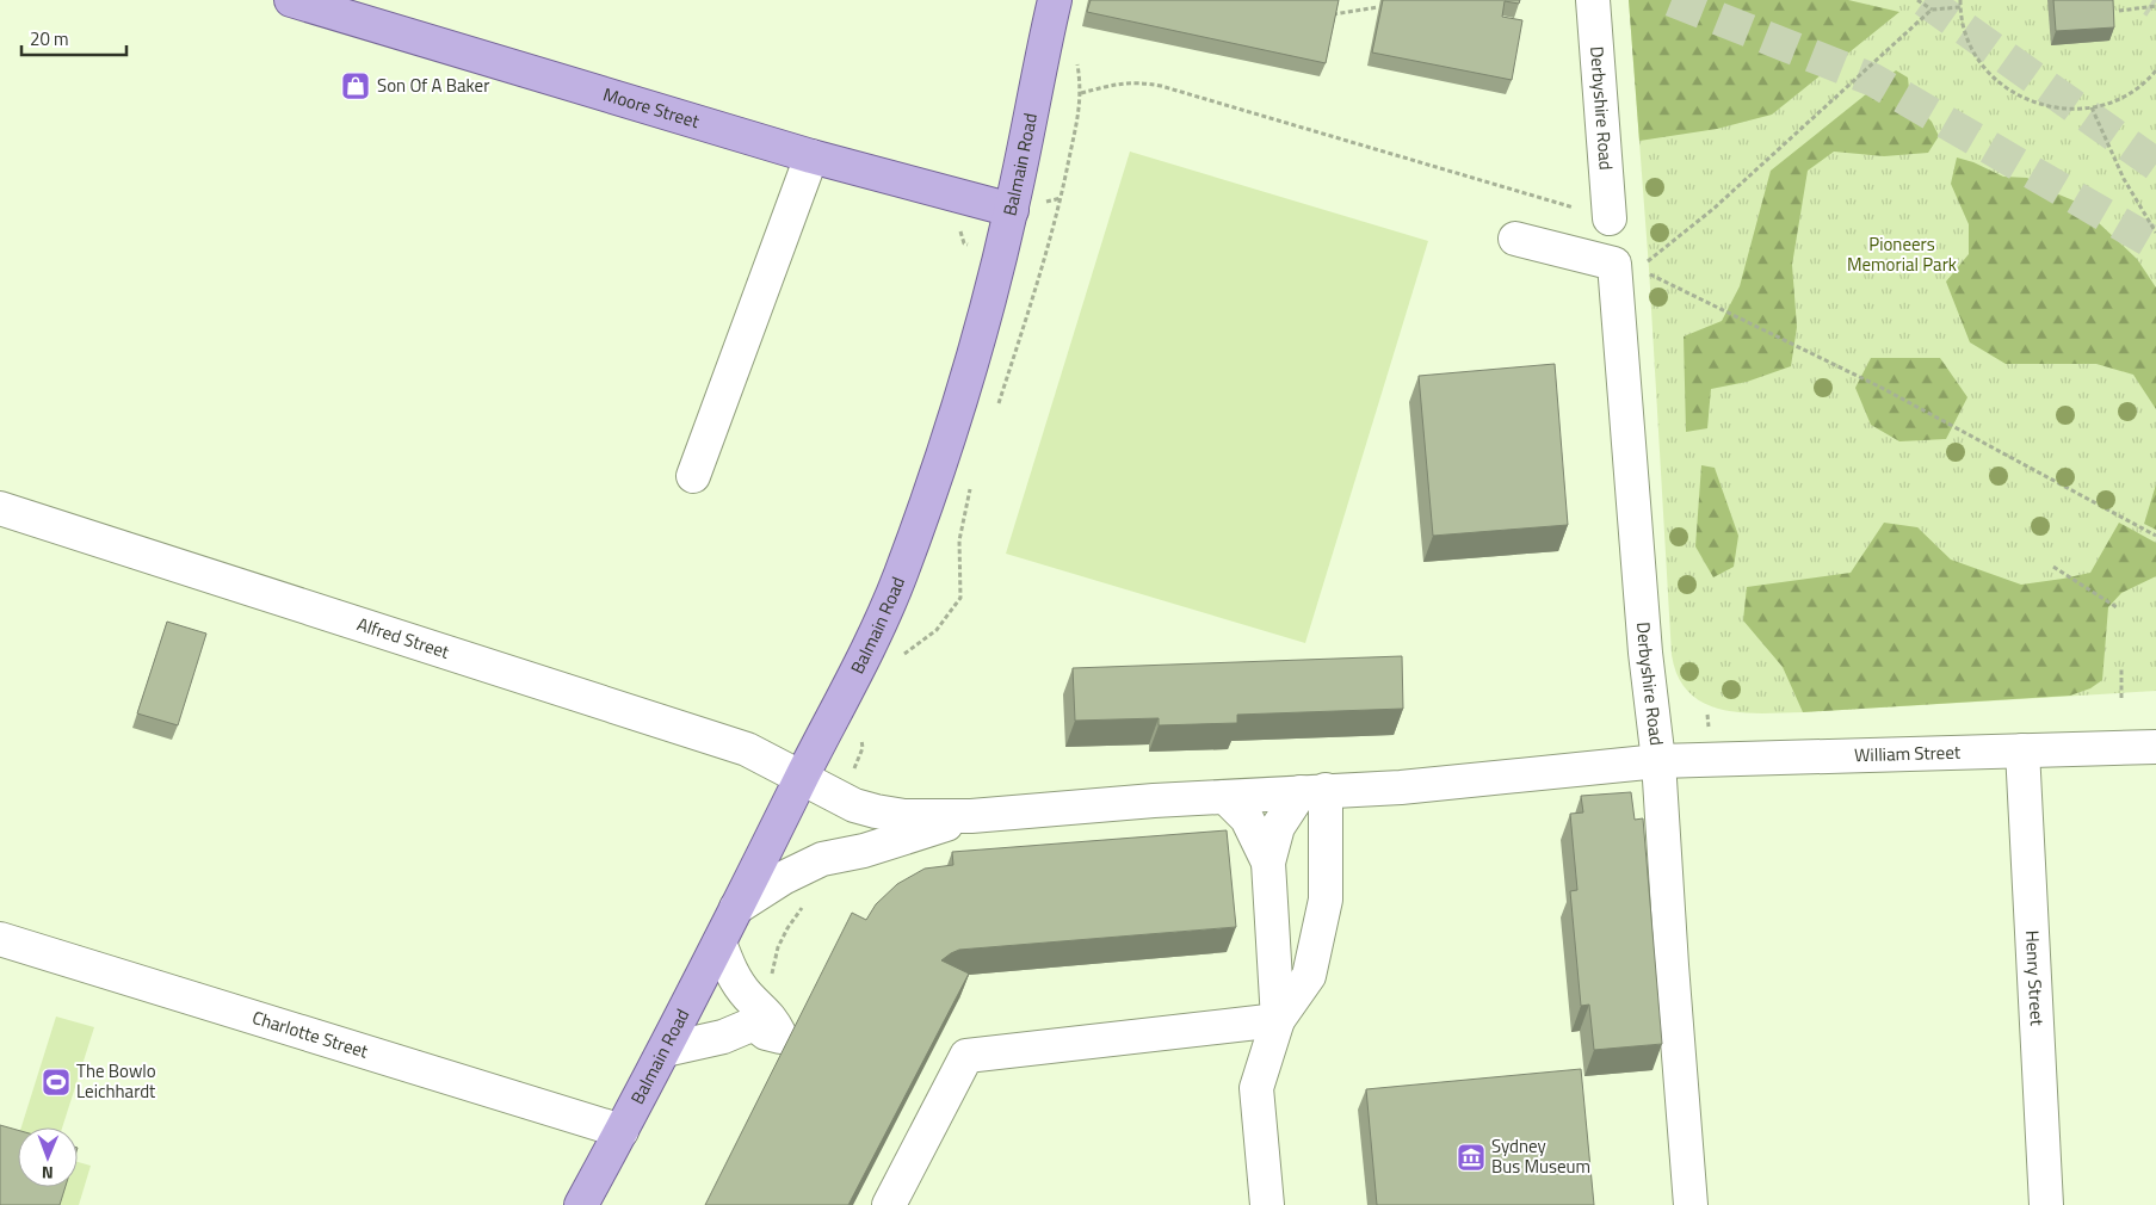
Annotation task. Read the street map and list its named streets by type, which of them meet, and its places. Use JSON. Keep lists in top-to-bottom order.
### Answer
{
  "streets": {
    "main road": ["Moore Street", "Balmain Road"],
    "street": [
      "Derbyshire Road",
      "Alfred Street",
      "William Street",
      "Henry Street",
      "Charlotte Street"
    ]
  },
  "crossings": [
    ["Moore Street", "Balmain Road"],
    ["Derbyshire Road", "William Street"],
    ["Balmain Road", "Alfred Street"],
    ["Balmain Road", "Charlotte Street"],
    ["Alfred Street", "William Street"],
    ["William Street", "Henry Street"]
  ],
  "parks": ["Pioneers Memorial Park"],
  "places": {
    "shop": ["Son Of A Baker"],
    "sports": ["The Bowlo Leichhardt"],
    "museum": ["Sydney Bus Museum"]
  },
  "scale_bar": "20 m",
  "north": "bottom"
}
